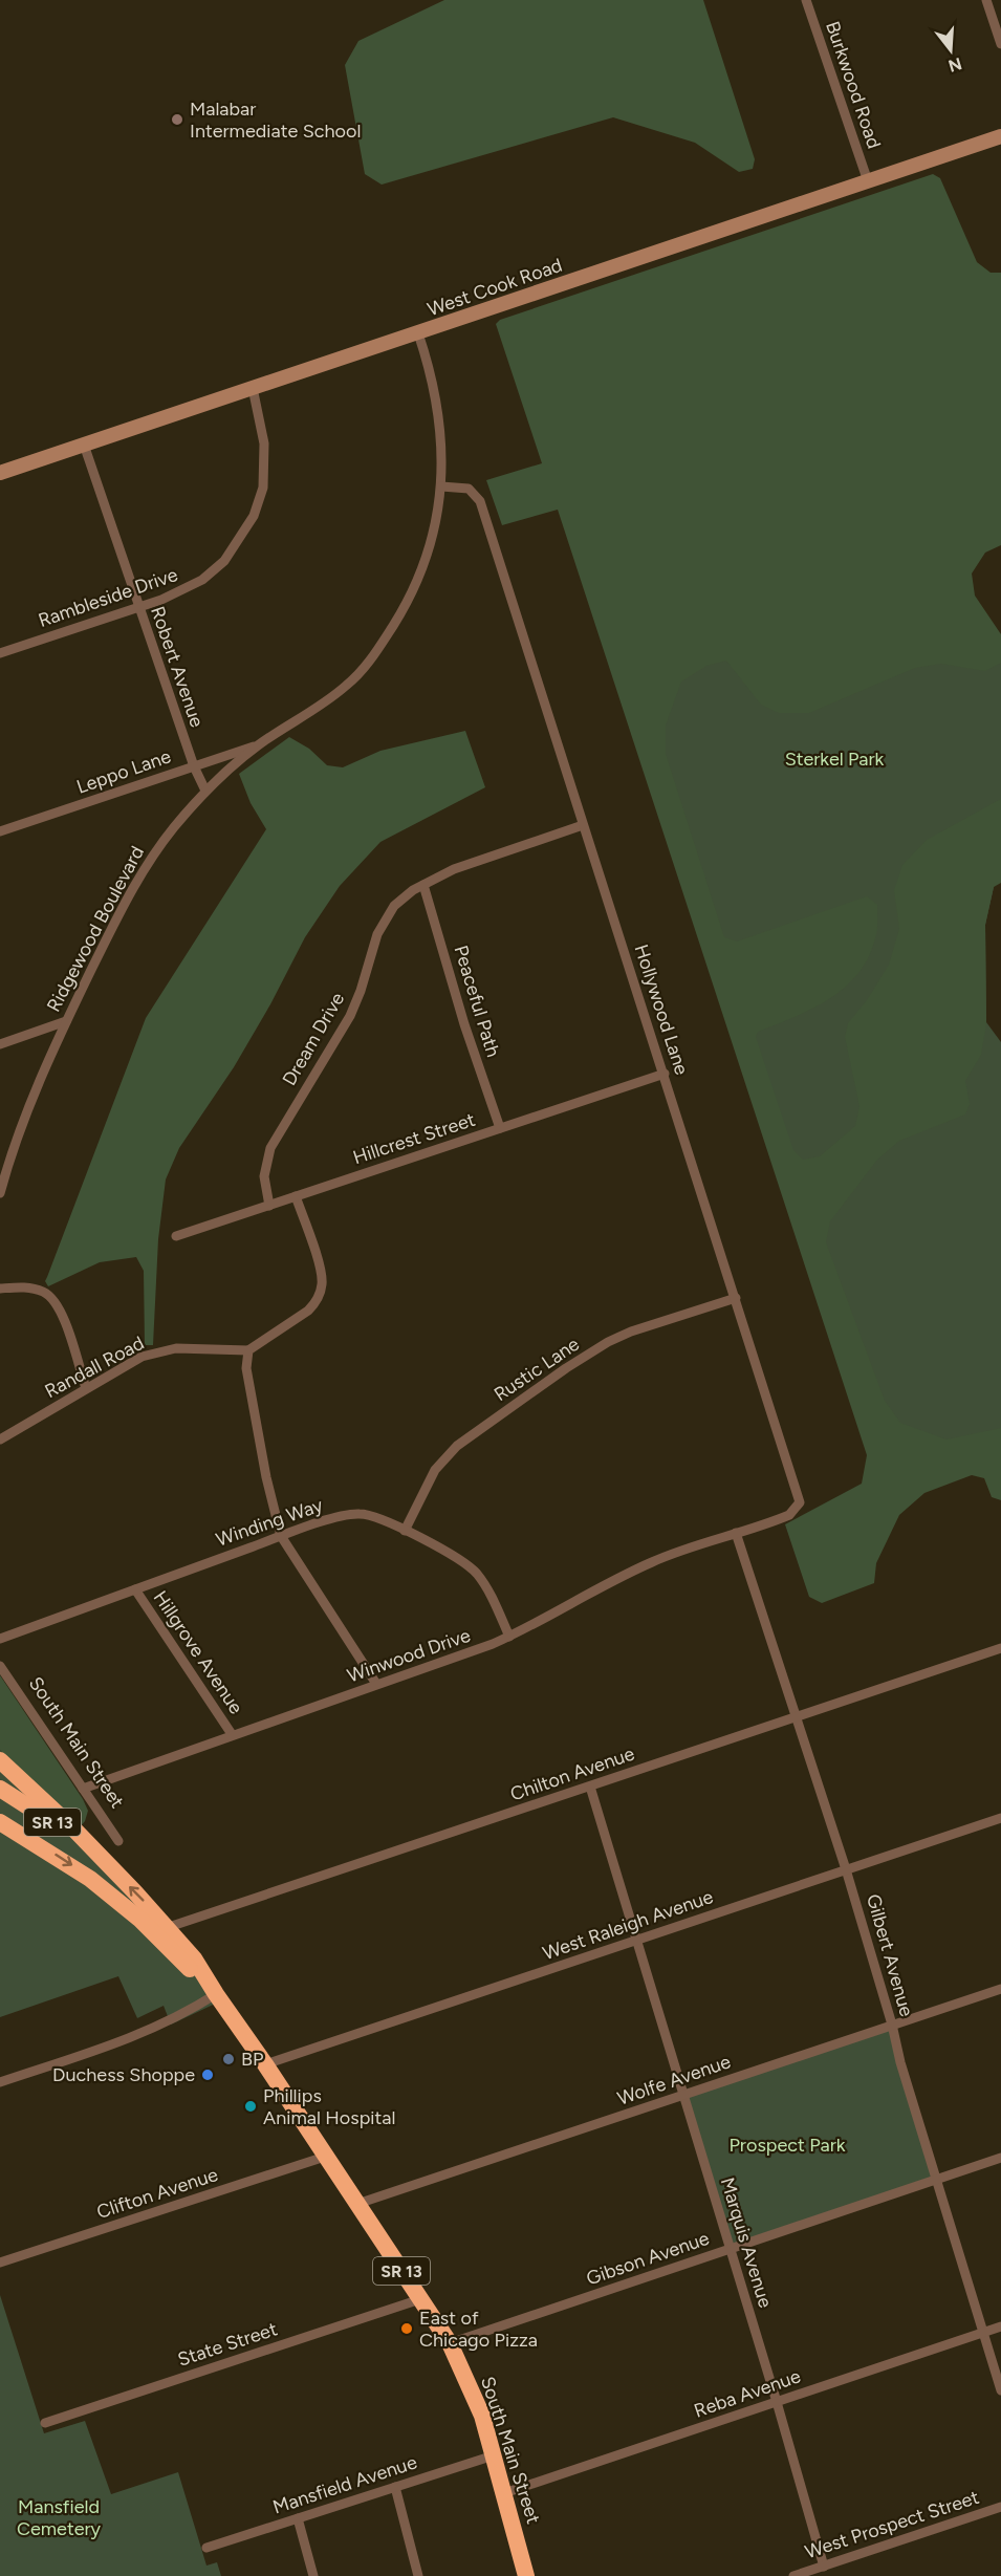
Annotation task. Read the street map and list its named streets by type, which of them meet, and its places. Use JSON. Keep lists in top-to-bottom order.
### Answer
{
  "streets": {
    "highway": ["South Main Street", "SR 13"],
    "main road": ["West Cook Road"],
    "street": [
      "Burkwood Road",
      "Rambleside Drive",
      "Robert Avenue",
      "Leppo Lane",
      "Ridgewood Boulevard",
      "Peaceful Path",
      "Hollywood Lane",
      "Dream Drive",
      "Hillcrest Street",
      "Randall Road",
      "Rustic Lane",
      "Winding Way",
      "Hillgrove Avenue",
      "Winwood Drive",
      "Chilton Avenue",
      "West Raleigh Avenue",
      "Gilbert Avenue",
      "Wolfe Avenue",
      "Clifton Avenue",
      "Marquis Avenue",
      "Gibson Avenue",
      "State Street",
      "Reba Avenue",
      "Mansfield Avenue",
      "West Prospect Street"
    ]
  },
  "crossings": [
    ["Burkwood Road", "West Cook Road"],
    ["West Cook Road", "Rambleside Drive"],
    ["West Cook Road", "Robert Avenue"],
    ["West Cook Road", "Ridgewood Boulevard"],
    ["Rambleside Drive", "Robert Avenue"],
    ["Robert Avenue", "Leppo Lane"],
    ["Robert Avenue", "Ridgewood Boulevard"],
    ["Leppo Lane", "Ridgewood Boulevard"],
    ["Ridgewood Boulevard", "Hollywood Lane"],
    ["Peaceful Path", "Dream Drive"],
    ["Peaceful Path", "Hillcrest Street"],
    ["Hollywood Lane", "Dream Drive"],
    ["Hollywood Lane", "Hillcrest Street"],
    ["Hollywood Lane", "Rustic Lane"],
    ["Hollywood Lane", "Winwood Drive"],
    ["Hollywood Lane", "Gilbert Avenue"],
    ["Dream Drive", "Hillcrest Street"],
    ["Rustic Lane", "Winding Way"],
    ["Winding Way", "Hillgrove Avenue"],
    ["Winding Way", "Winwood Drive"],
    ["Hillgrove Avenue", "Winwood Drive"],
    ["Winwood Drive", "South Main Street"],
    ["Winwood Drive", "Gilbert Avenue"],
    ["South Main Street", "Chilton Avenue"],
    ["South Main Street", "SR 13"],
    ["South Main Street", "West Raleigh Avenue"],
    ["South Main Street", "Wolfe Avenue"],
    ["South Main Street", "Clifton Avenue"],
    ["South Main Street", "Gibson Avenue"],
    ["South Main Street", "State Street"],
    ["South Main Street", "Reba Avenue"],
    ["South Main Street", "Mansfield Avenue"],
    ["Chilton Avenue", "Gilbert Avenue"],
    ["Chilton Avenue", "Marquis Avenue"],
    ["West Raleigh Avenue", "Gilbert Avenue"],
    ["West Raleigh Avenue", "Marquis Avenue"],
    ["Gilbert Avenue", "Wolfe Avenue"],
    ["Gilbert Avenue", "Gibson Avenue"],
    ["Gilbert Avenue", "Reba Avenue"],
    ["Wolfe Avenue", "Marquis Avenue"],
    ["Marquis Avenue", "Gibson Avenue"],
    ["Marquis Avenue", "Reba Avenue"],
    ["Marquis Avenue", "West Prospect Street"]
  ],
  "parks": ["Sterkel Park", "Prospect Park", "Mansfield Cemetery"],
  "places": [
    "Malabar Intermediate School",
    "BP",
    "Duchess Shoppe",
    "Phillips Animal Hospital",
    "East of Chicago Pizza"
  ],
  "north": "bottom"
}
